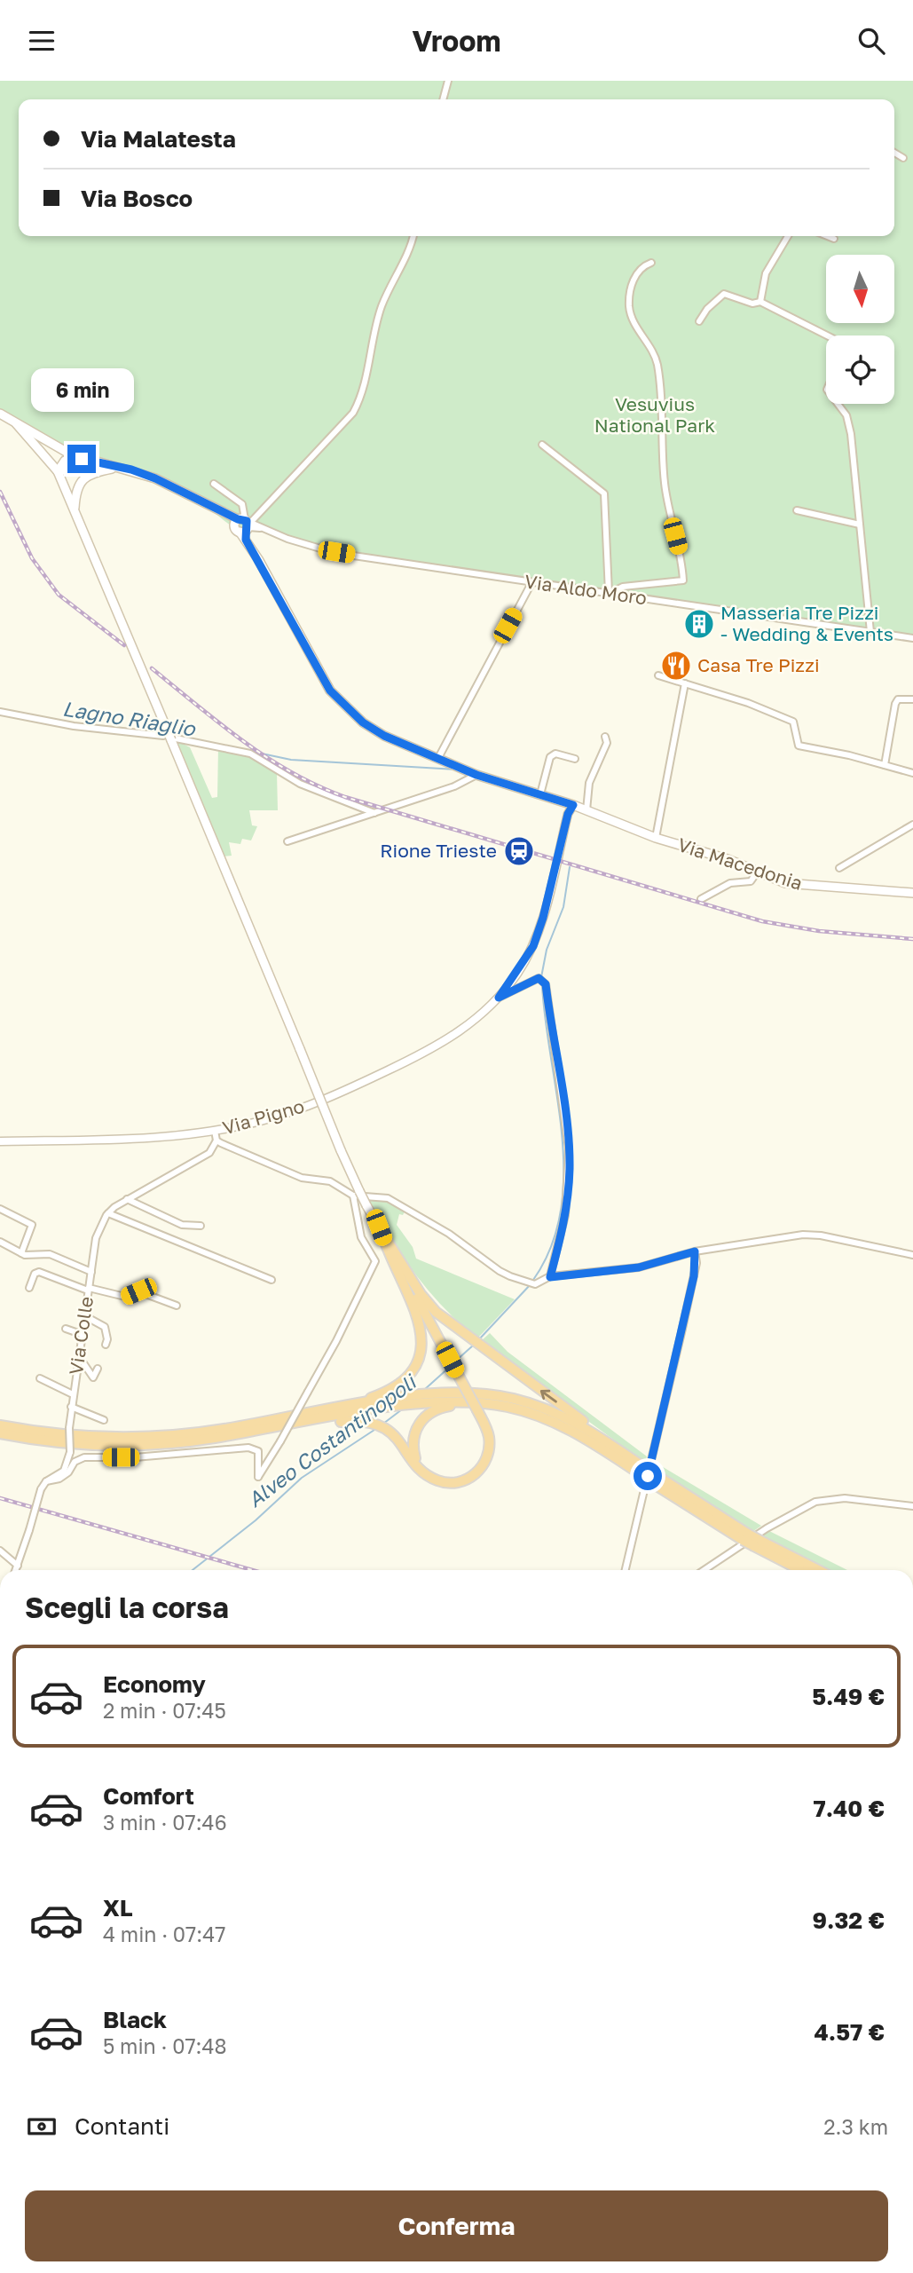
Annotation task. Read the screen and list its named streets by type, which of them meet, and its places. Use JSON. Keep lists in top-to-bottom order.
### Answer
{
  "streets": {
    "main road": ["Via Macedonia"],
    "street": ["Via Aldo Moro", "Via Pigno", "Via Colle"]
  },
  "crossings": [
    ["Via Aldo Moro", "Via Macedonia"],
    ["Via Macedonia", "Via Pigno"]
  ],
  "water": ["Lagno Riaglio", "Alveo Costantinopoli"],
  "parks": ["Vesuvius National Park"],
  "places": {
    "building": ["Masseria Tre Pizzi - Wedding & Events"],
    "restaurant": ["Casa Tre Pizzi"],
    "station": ["Rione Trieste"]
  },
  "north": "bottom",
  "page": {
    "header": "Vroom",
    "banner": ["Via Malatesta", "Via Bosco"],
    "bubble": "6 min",
    "heading": "Scegli la corsa",
    "list": [
      {
        "name": "Economy",
        "note": "2 min · 07:45",
        "value": "5.49 €"
      },
      {
        "name": "Comfort",
        "note": "3 min · 07:46",
        "value": "7.40 €"
      },
      {
        "name": "XL",
        "note": "4 min · 07:47",
        "value": "9.32 €"
      },
      {
        "name": "Black",
        "note": "5 min · 07:48",
        "value": "4.57 €"
      }
    ],
    "pay": ["Contanti", "2.3 km"],
    "buttons": "Conferma"
  }
}
